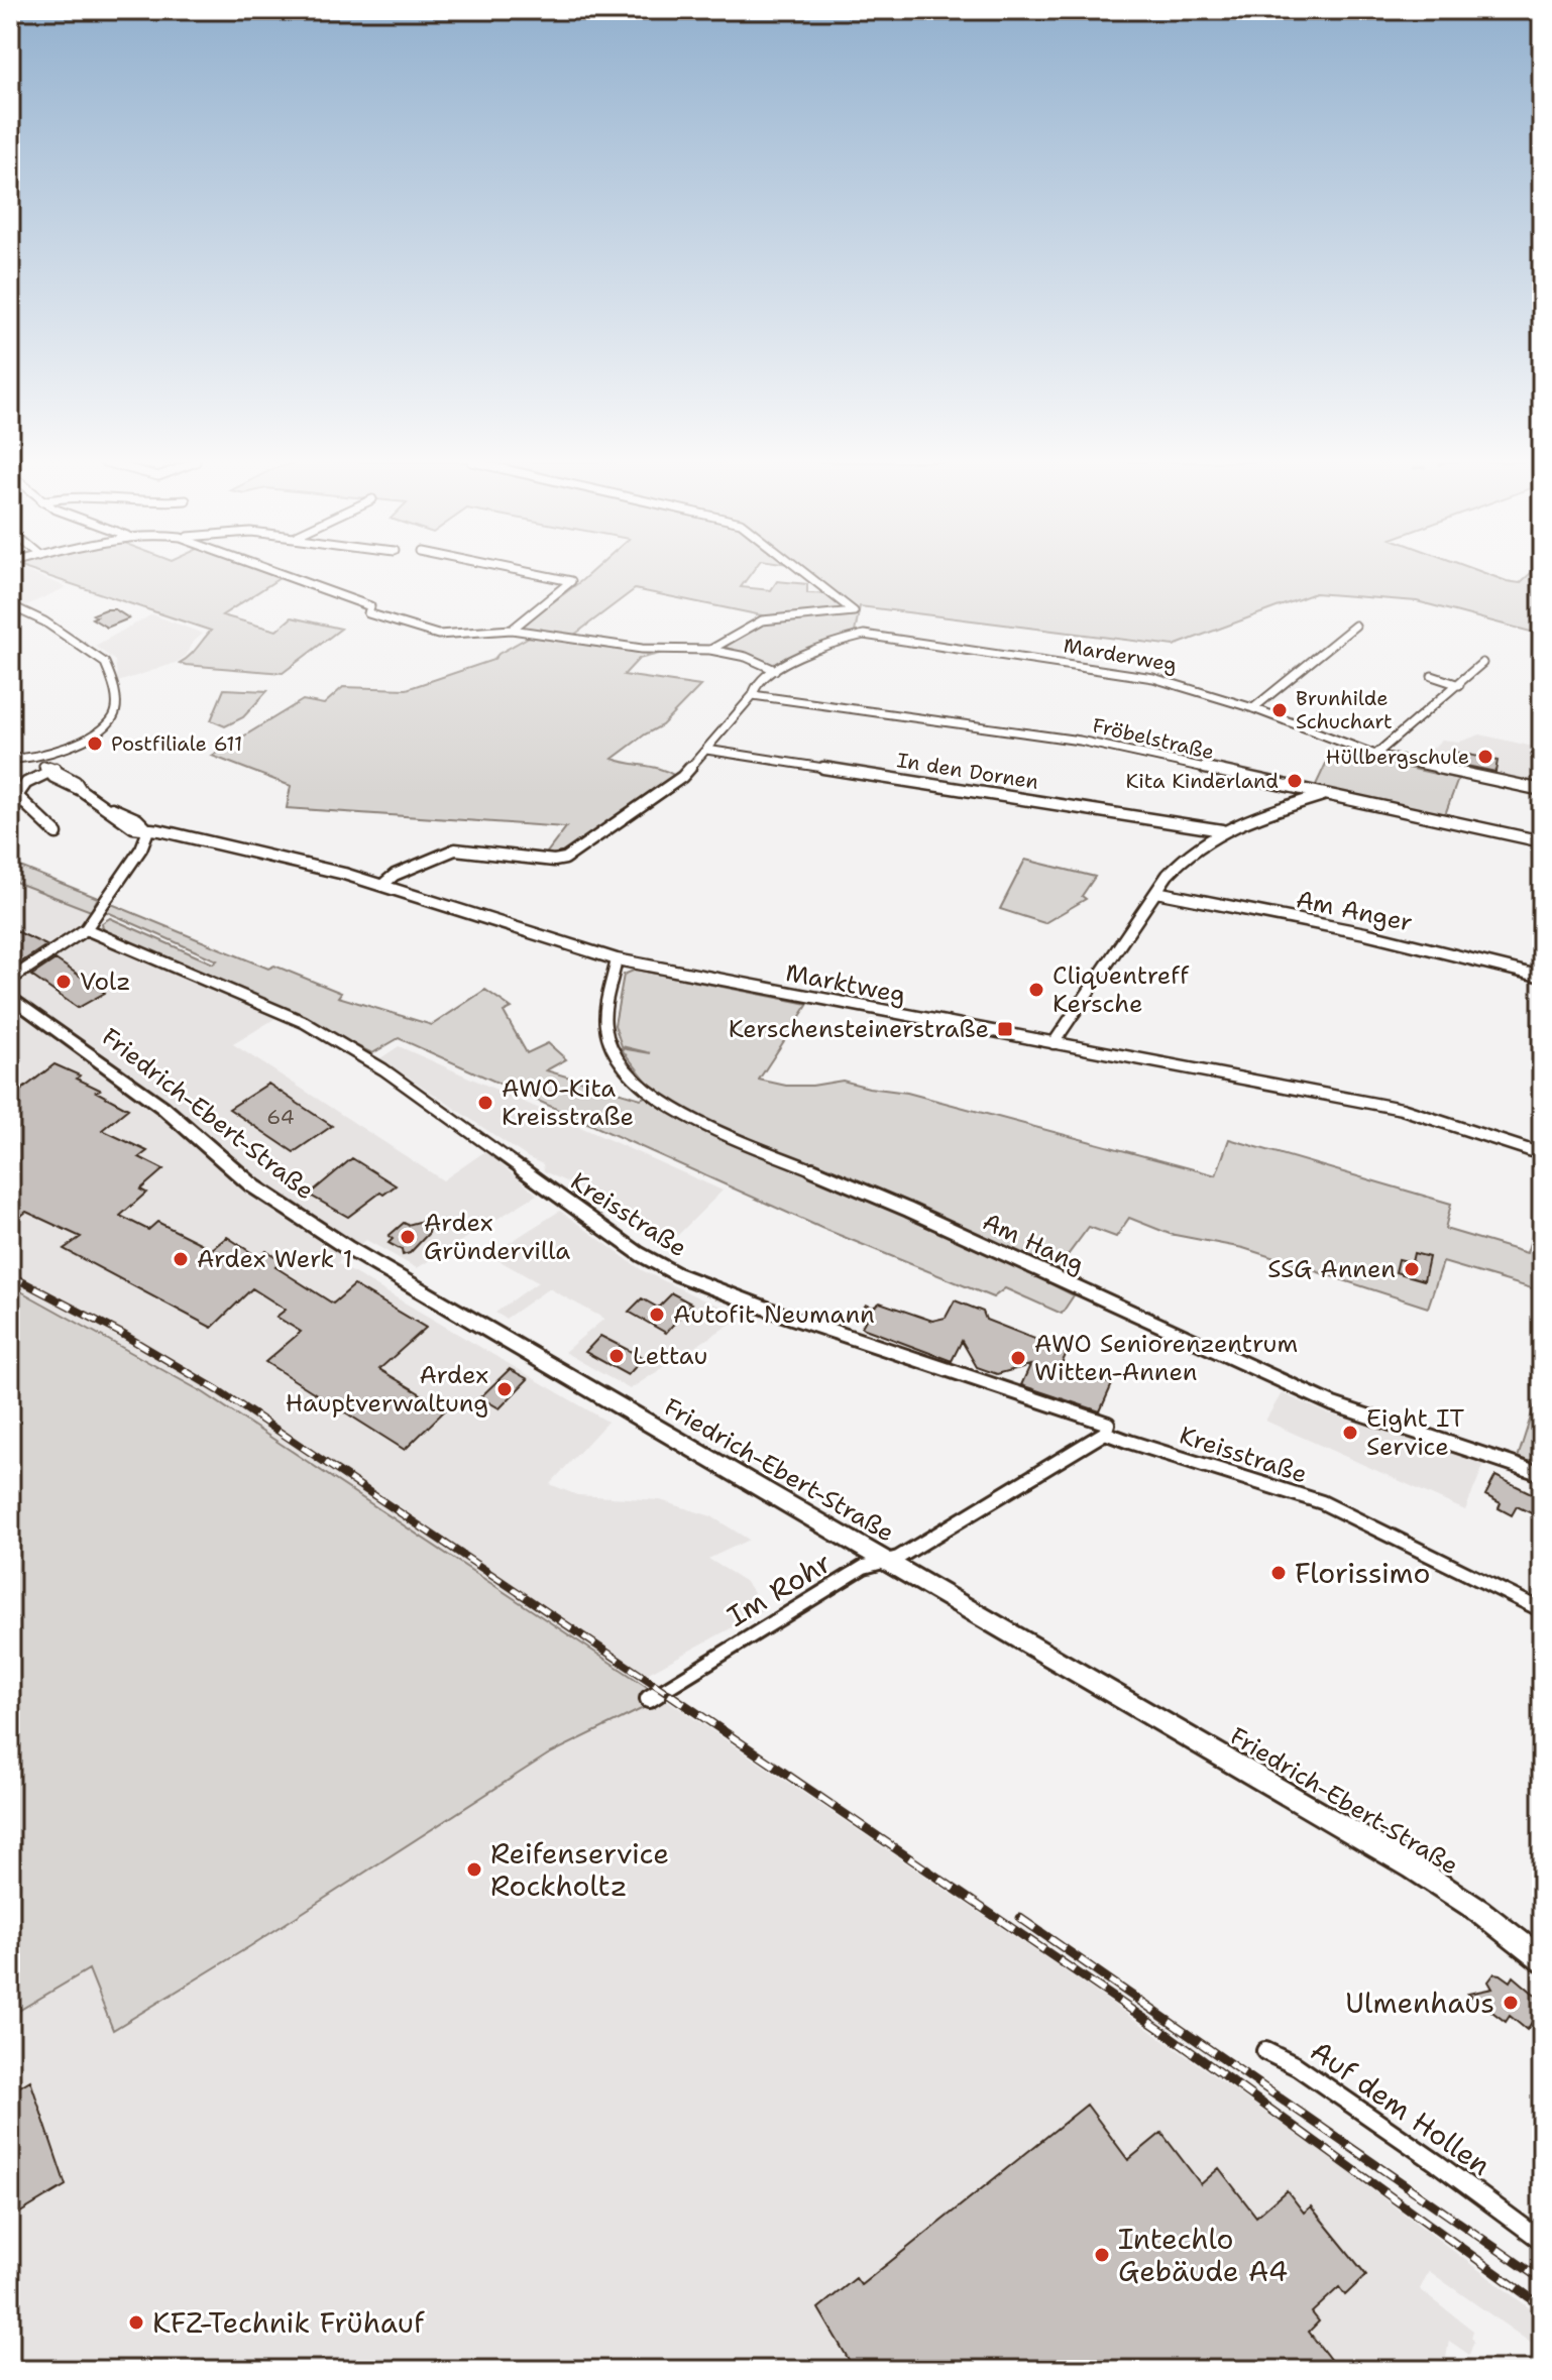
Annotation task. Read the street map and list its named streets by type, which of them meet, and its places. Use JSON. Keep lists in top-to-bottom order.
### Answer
{
  "streets": {
    "street": [
      "Marderweg",
      "Fröbelstraße",
      "In den Dornen",
      "Am Anger",
      "Marktweg",
      "Friedrich-Ebert-Straße",
      "Kreisstraße",
      "Am Hang",
      "Im Rohr",
      "Auf dem Hollen"
    ]
  },
  "crossings": [
    ["Marderweg", "Fröbelstraße"],
    ["Marderweg", "In den Dornen"],
    ["Marderweg", "Marktweg"],
    ["Marktweg", "Am Hang"],
    ["Friedrich-Ebert-Straße", "Im Rohr"],
    ["Kreisstraße", "Im Rohr"]
  ],
  "places": {
    "other": [
      "Brunhilde Schuchart",
      "Postfiliale 611",
      "Hüllbergschule",
      "Kita Kinderland",
      "Volz",
      "Cliquentreff Kersche",
      "AWO-Kita Kreisstraße",
      "Ardex Gründervilla",
      "Ardex Werk 1",
      "SSG Annen",
      "Autofit Neumann",
      "Lettau",
      "AWO Seniorenzentrum Witten-Annen",
      "Ardex Hauptverwaltung",
      "Eight IT Service",
      "Florissimo",
      "Reifenservice Rockholtz",
      "Ulmenhaus",
      "Intechlo Gebäude A4",
      "KFZ-Technik Frühauf"
    ],
    "transit": ["Kerschensteinerstraße"]
  },
  "house_numbers": ["64"]
}
